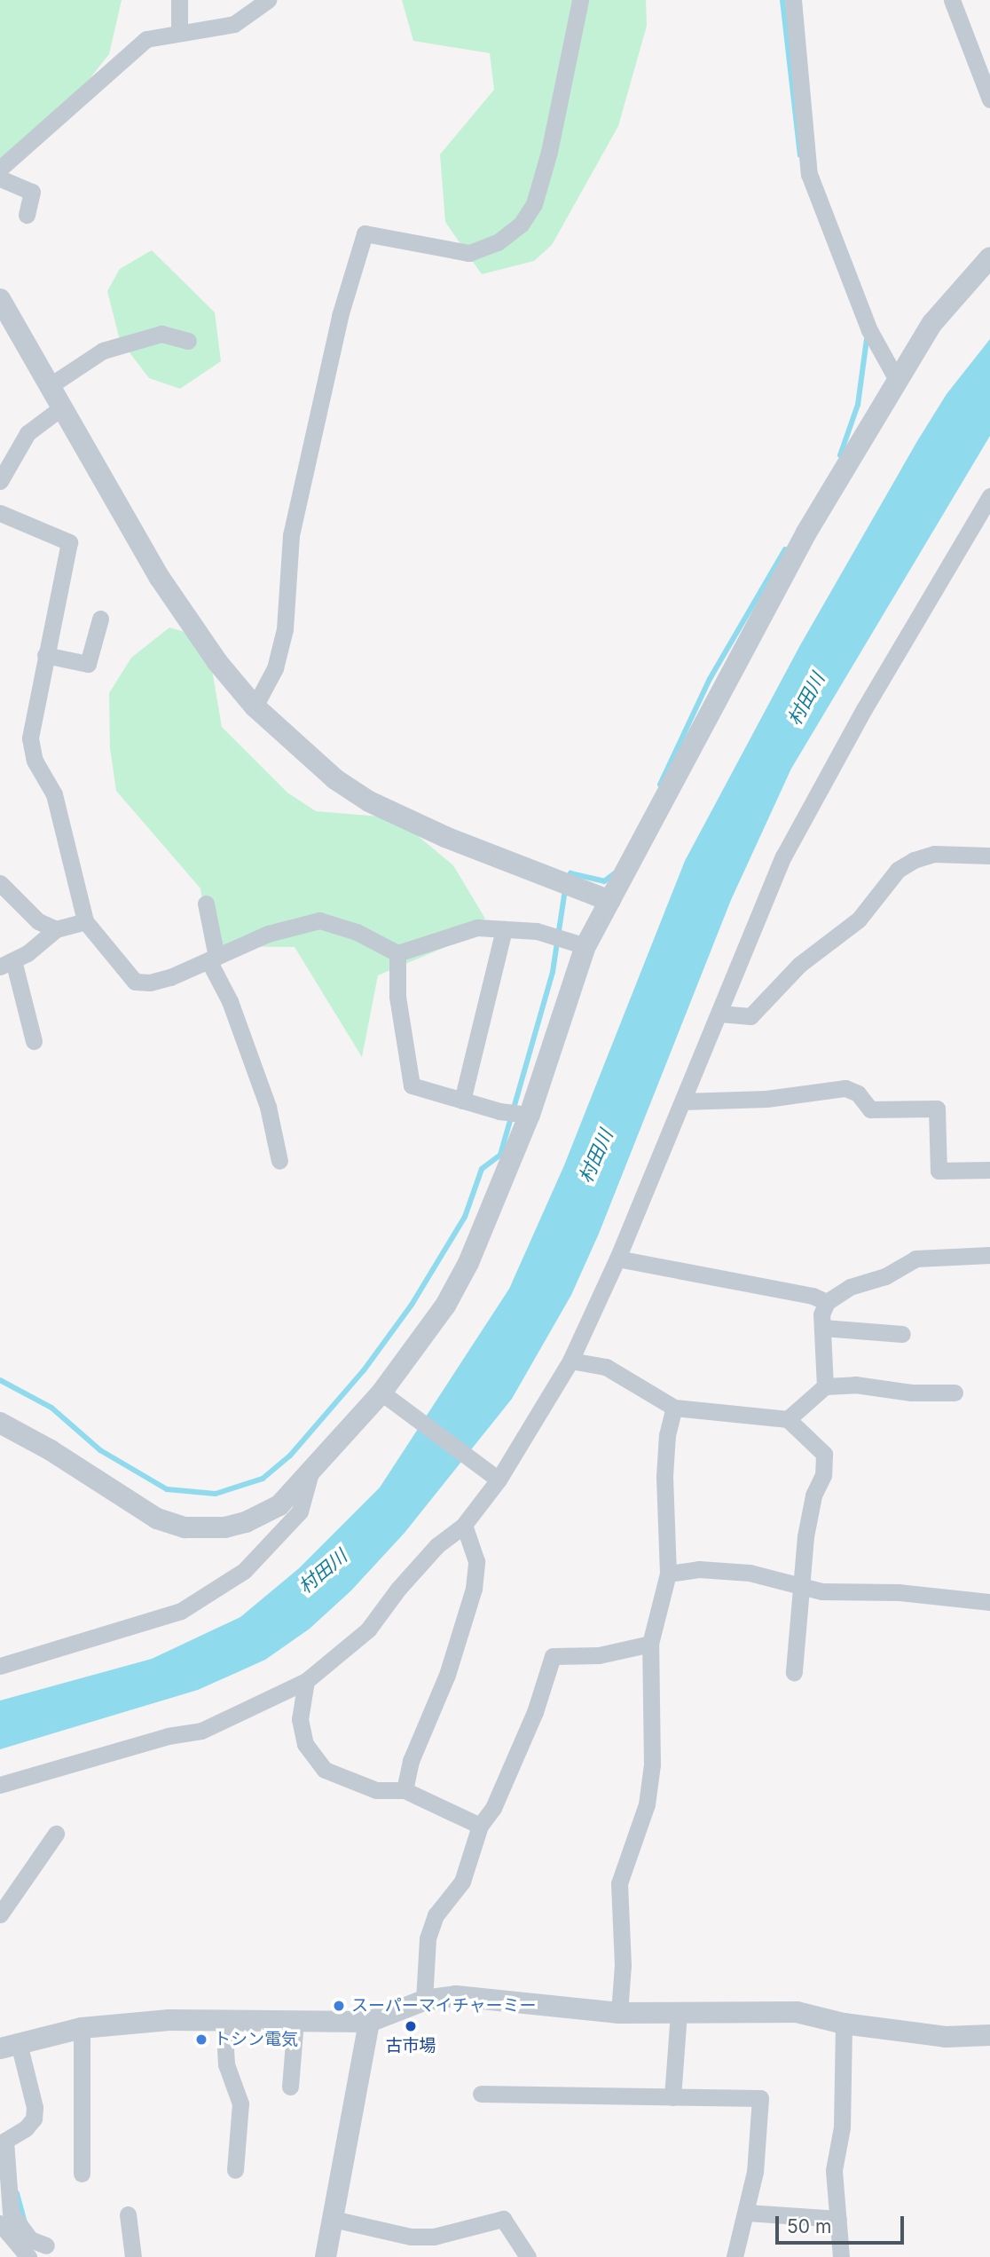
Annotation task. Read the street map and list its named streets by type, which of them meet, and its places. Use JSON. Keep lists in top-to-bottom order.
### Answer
{
  "water": ["村田川"],
  "places": ["スーパーマイチャーミー", "古市場", "トシン電気"],
  "scale_bar": "50 m"
}
